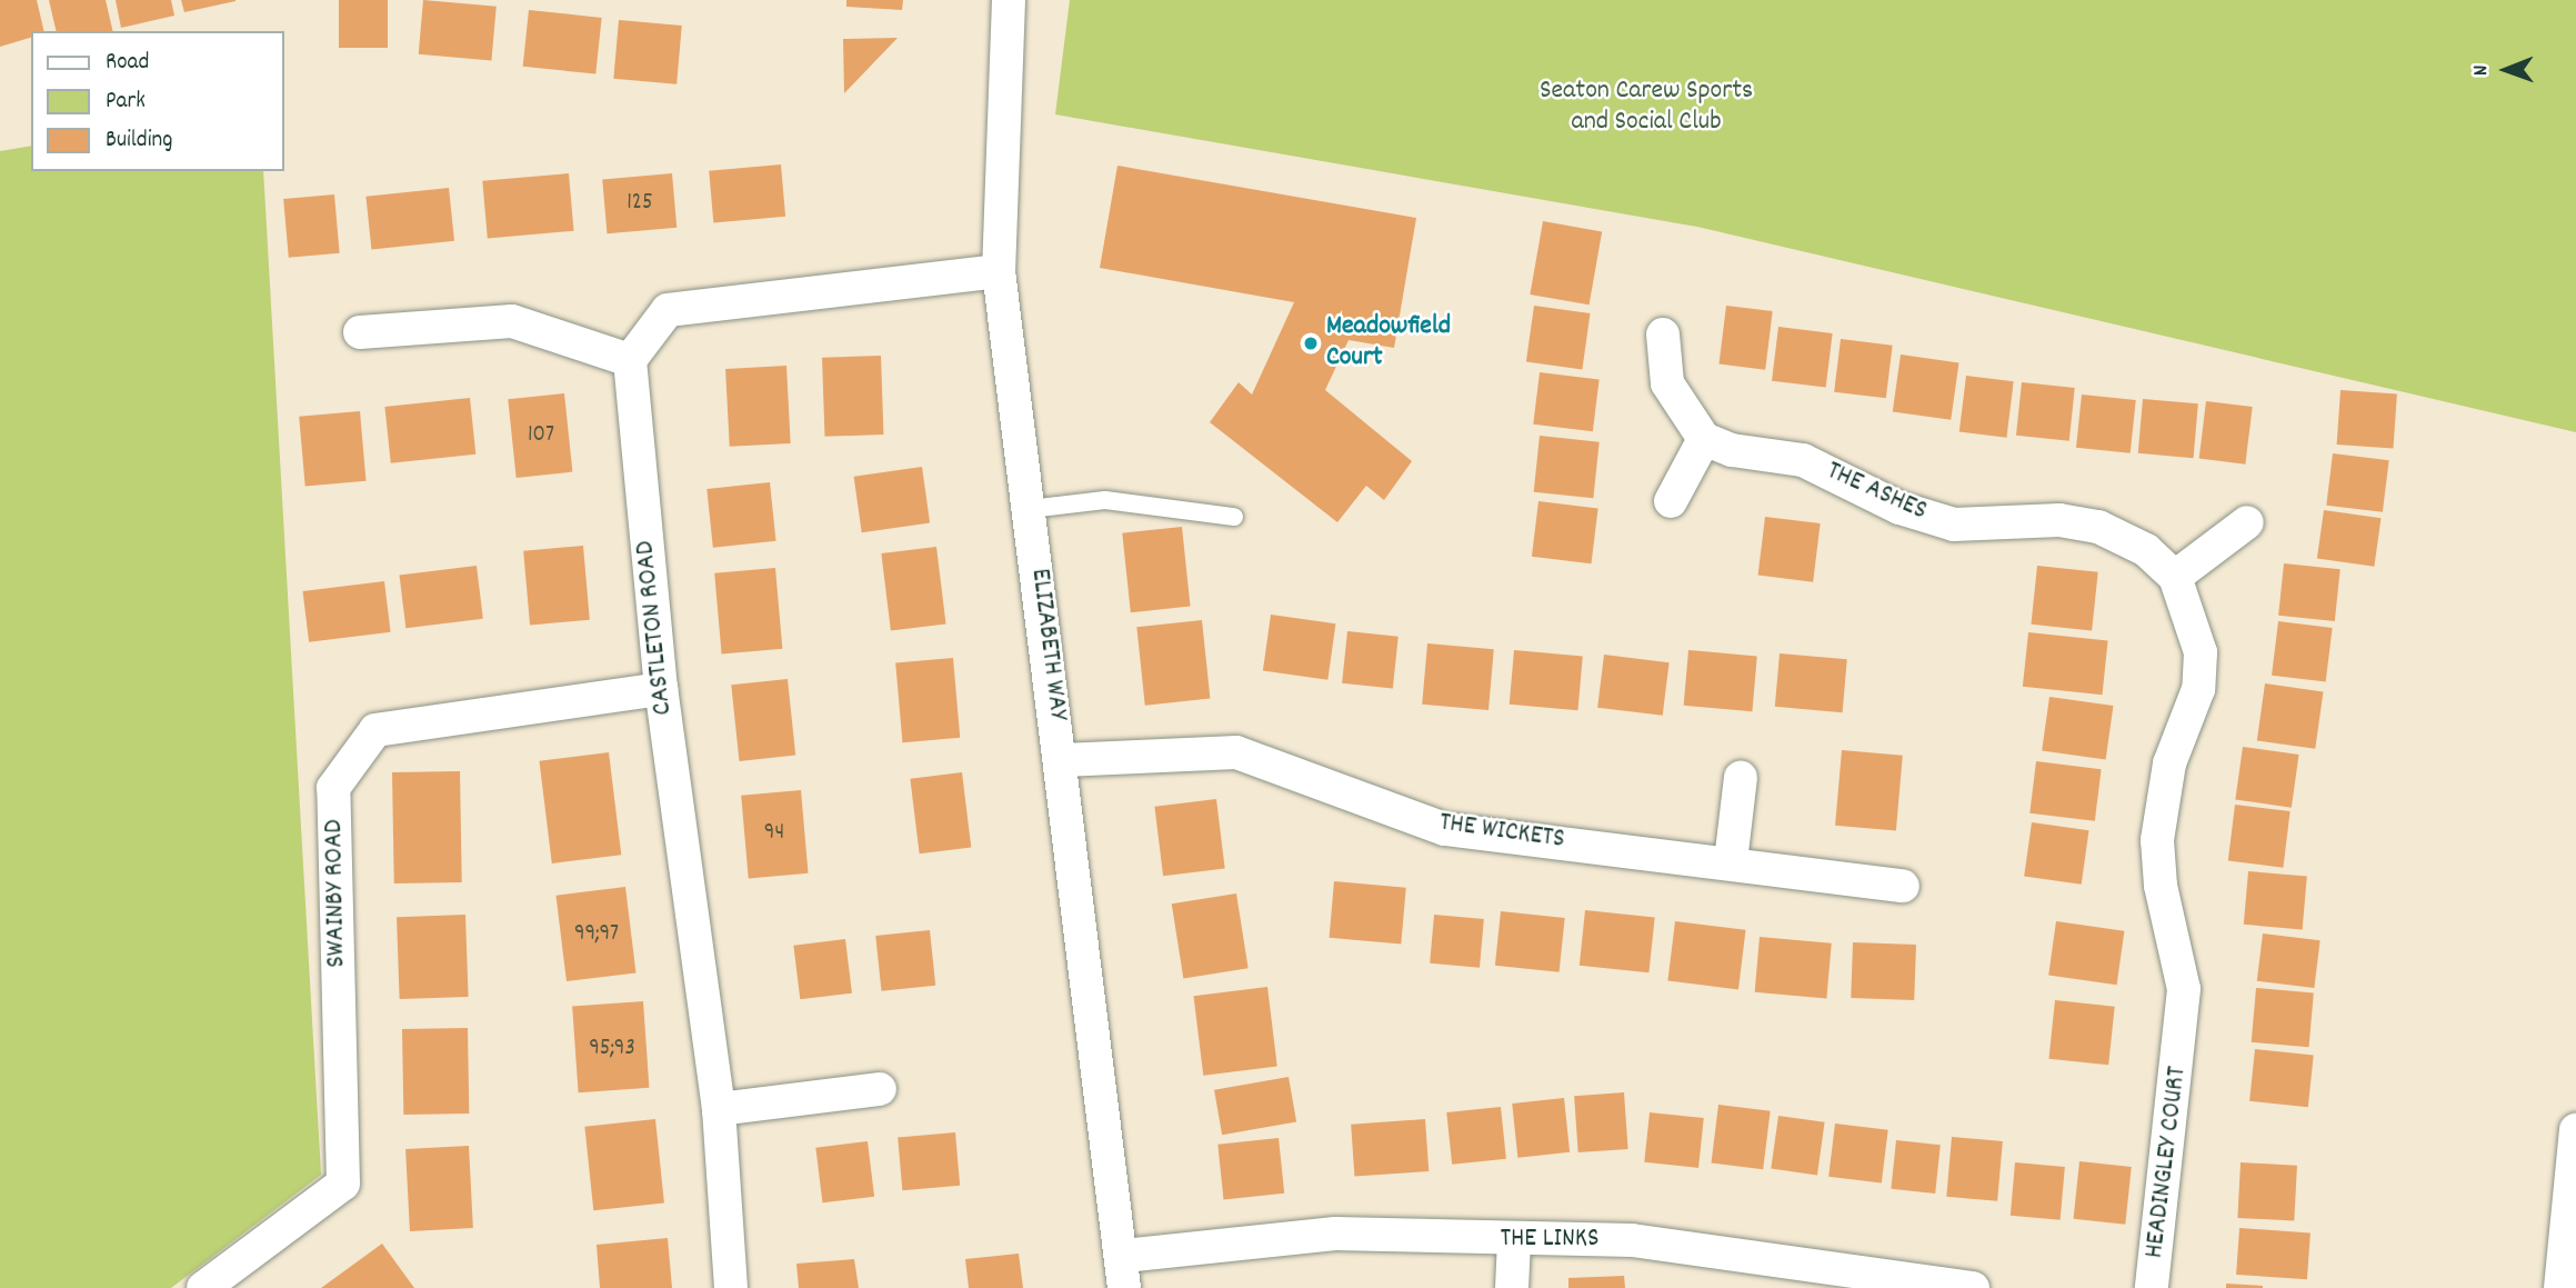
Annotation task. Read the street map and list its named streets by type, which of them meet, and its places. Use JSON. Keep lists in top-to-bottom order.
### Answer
{
  "streets": {
    "street": [
      "THE ASHES",
      "CASTLETON ROAD",
      "ELIZABETH WAY",
      "THE WICKETS",
      "SWAINBY ROAD",
      "HEADINGLEY COURT",
      "THE LINKS"
    ]
  },
  "crossings": [
    ["THE ASHES", "HEADINGLEY COURT"],
    ["CASTLETON ROAD", "SWAINBY ROAD"],
    ["ELIZABETH WAY", "THE WICKETS"],
    ["ELIZABETH WAY", "THE LINKS"]
  ],
  "parks": ["Seaton Carew Sports and Social Club"],
  "places": ["Meadowfield Court"],
  "house_numbers": [
    "125",
    "107",
    "94",
    "99;97",
    "95;93"
  ],
  "legend": ["Road", "Park", "Building"],
  "north": "left"
}
